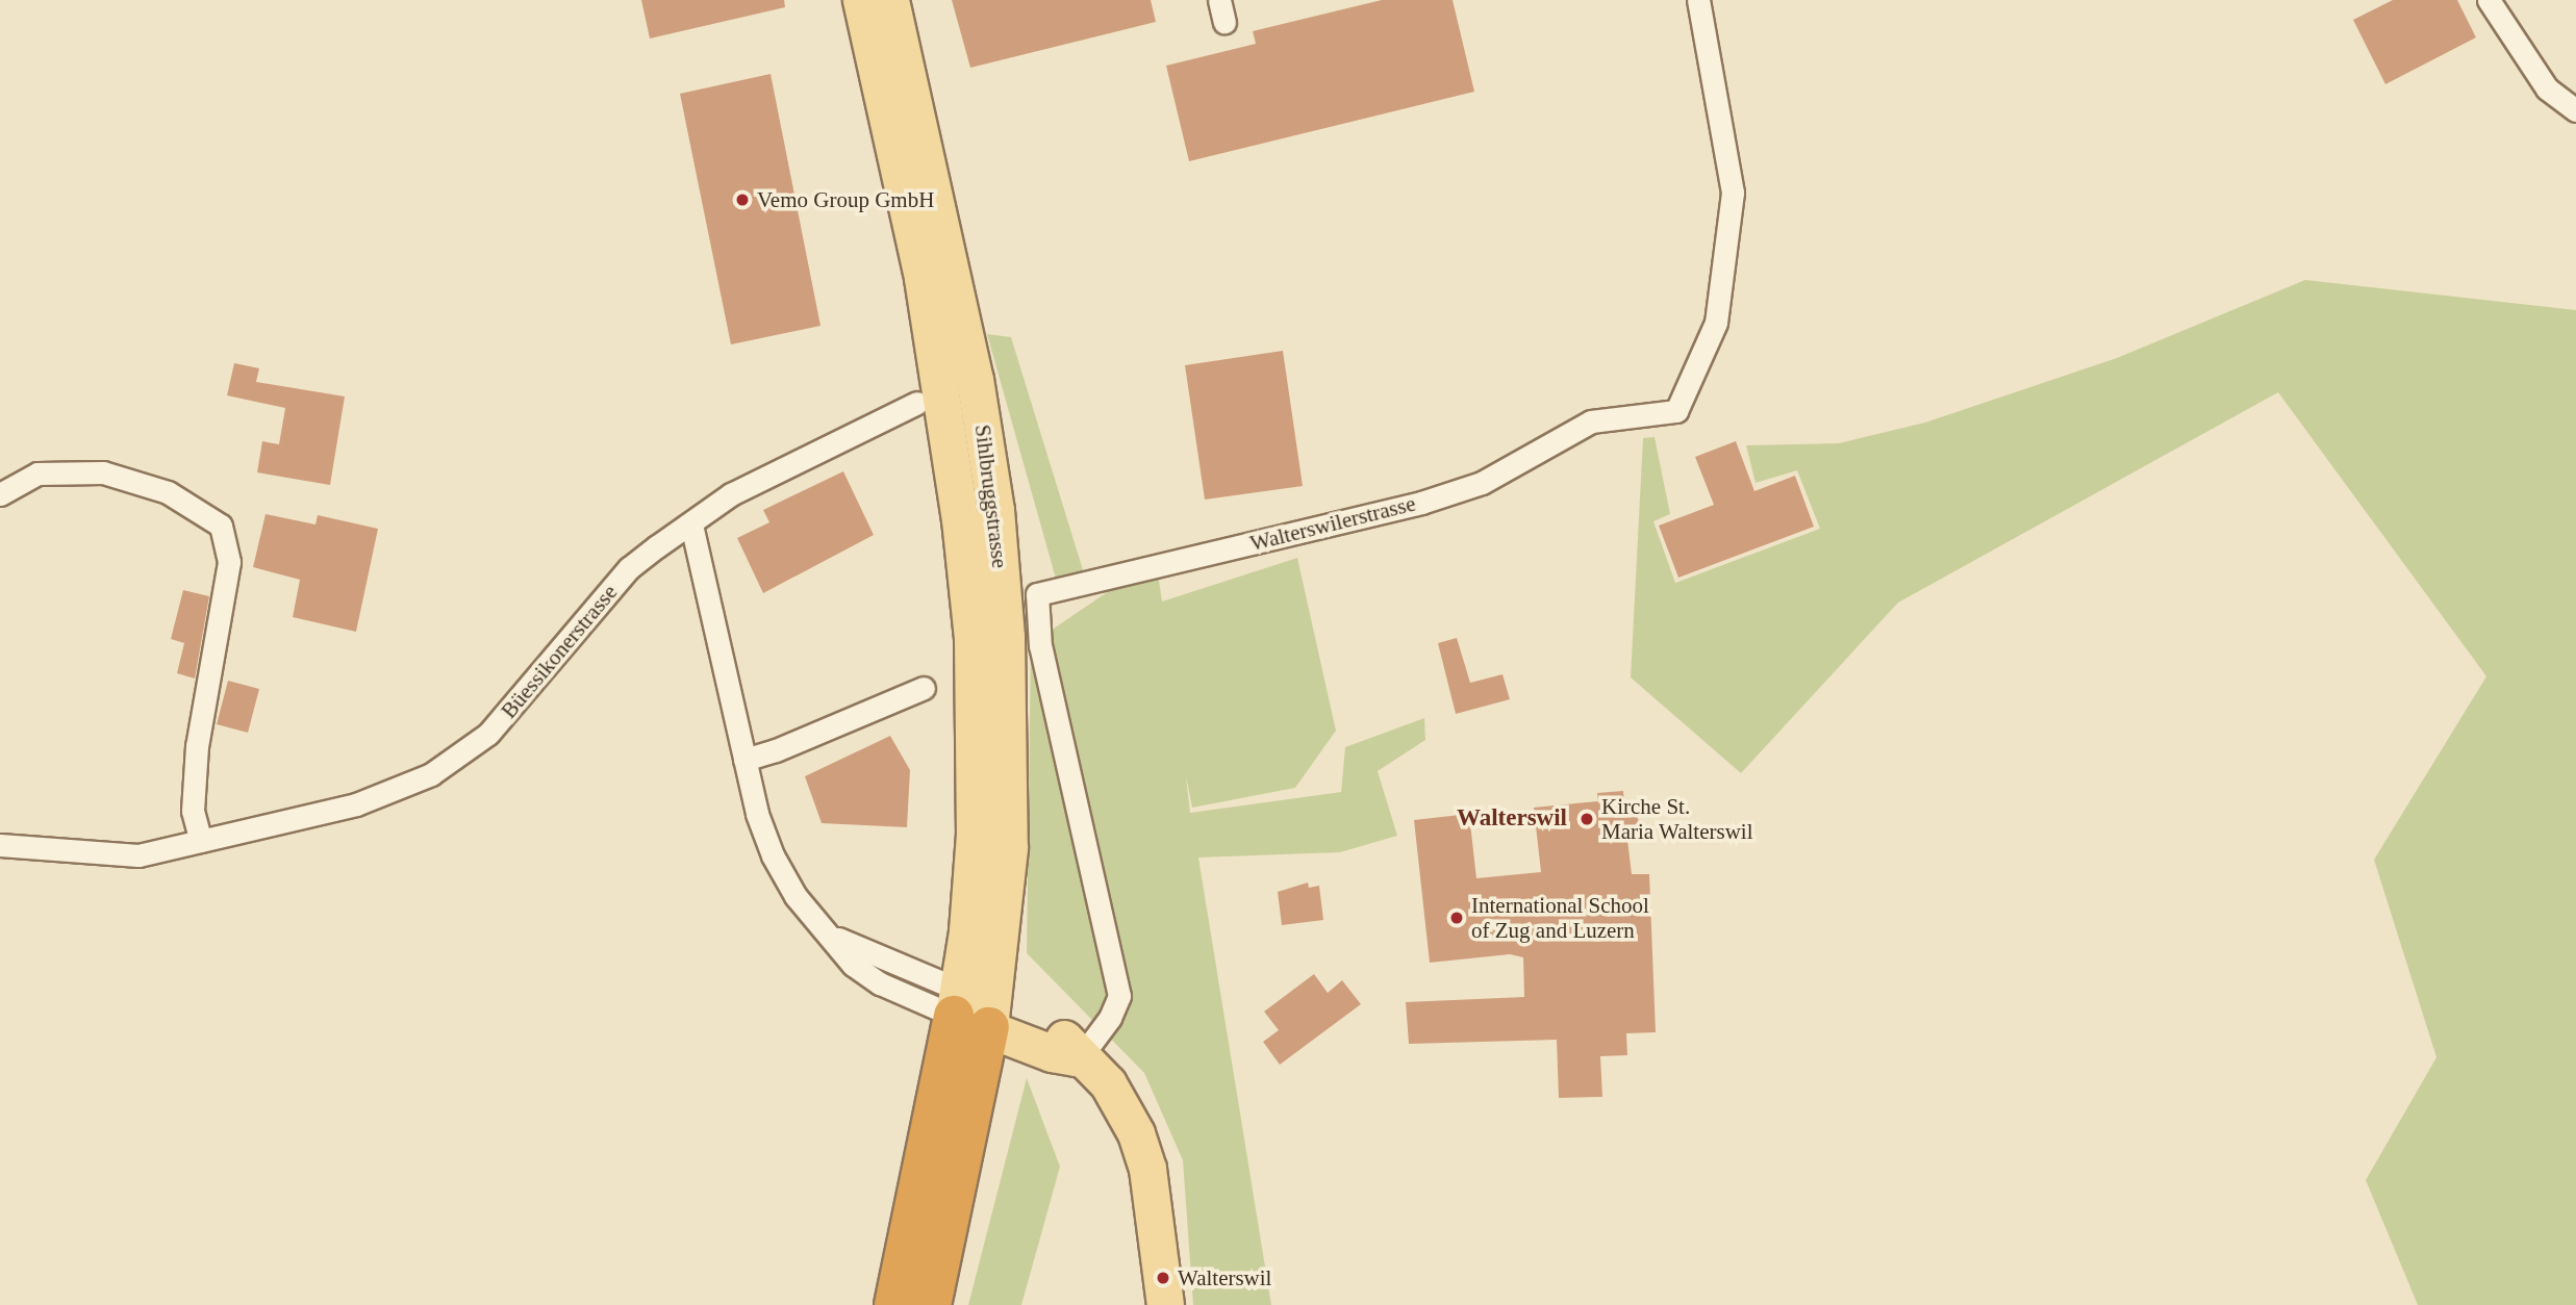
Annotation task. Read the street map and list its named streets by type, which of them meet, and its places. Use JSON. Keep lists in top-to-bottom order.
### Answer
{
  "streets": {
    "main road": ["Sihlbruggstrasse"],
    "street": ["Walterswilerstrasse", "Büessikonerstrasse"]
  },
  "districts": ["Walterswil"],
  "places": [
    "Vemo Group GmbH",
    "Kirche St. Maria Walterswil",
    "International School of Zug and Luzern",
    "Walterswil"
  ]
}
